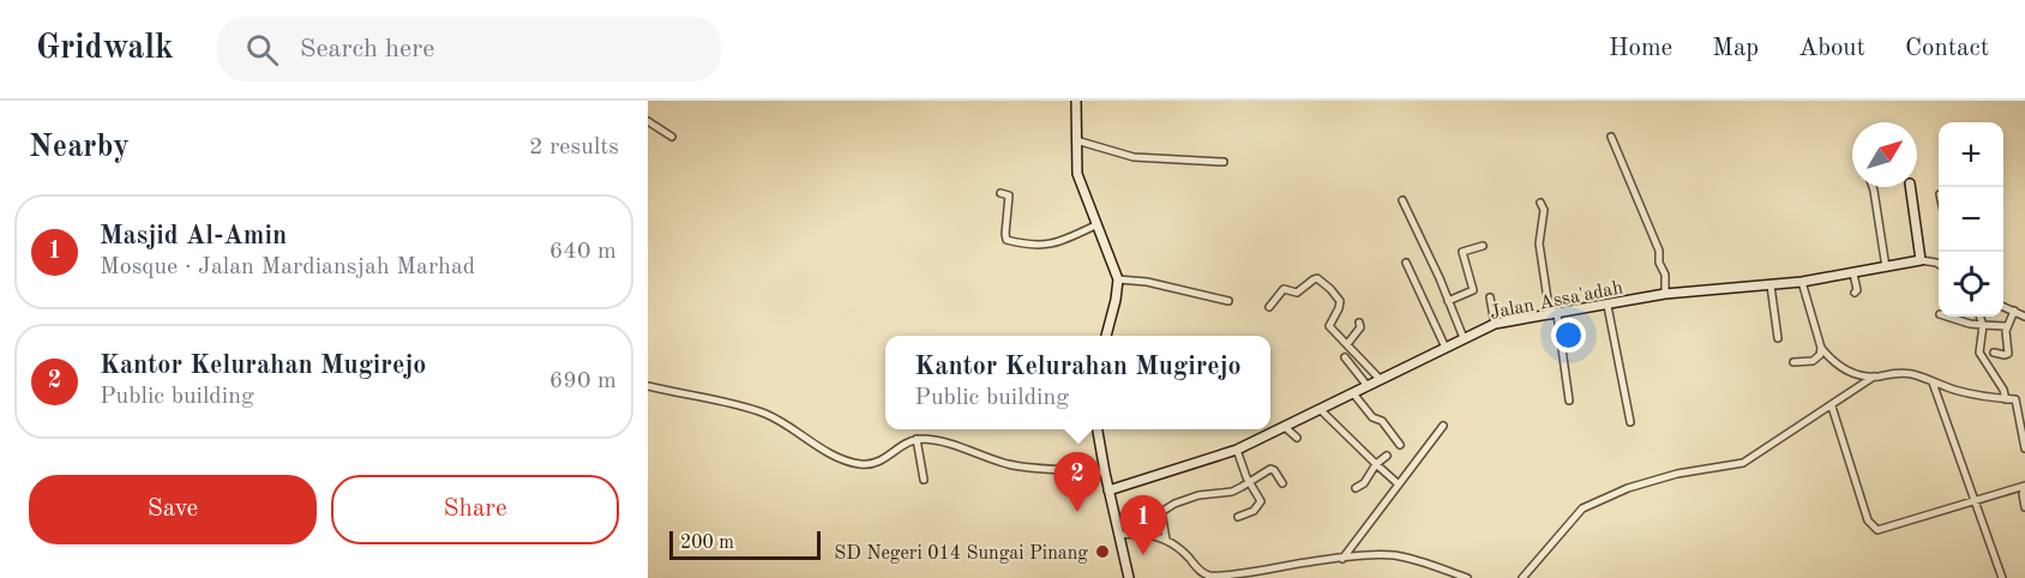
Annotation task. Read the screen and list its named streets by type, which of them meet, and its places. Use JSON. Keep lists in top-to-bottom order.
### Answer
{
  "streets": {
    "street": ["Jalan Assa'adah"]
  },
  "places": ["SD Negeri 014 Sungai Pinang"],
  "scale_bar": "200 m",
  "north": "top right",
  "page": {
    "header": "Gridwalk",
    "search": "Search here",
    "nav": [
      "Home",
      "Map",
      "About",
      "Contact"
    ],
    "heading": ["Nearby", "2 results"],
    "map_buttons": ["+", "−"],
    "list": [
      {
        "mark": "1",
        "name": "Masjid Al-Amin",
        "note": "Mosque · Jalan Mardiansjah Marhad",
        "value": "640 m"
      },
      {
        "mark": "2",
        "name": "Kantor Kelurahan Mugirejo",
        "note": "Public building",
        "value": "690 m"
      }
    ],
    "popup": ["Kantor Kelurahan Mugirejo", "Public building"],
    "pins": ["2", "1"],
    "buttons": ["Save", "Share"],
    "scale": "200 m"
  }
}
